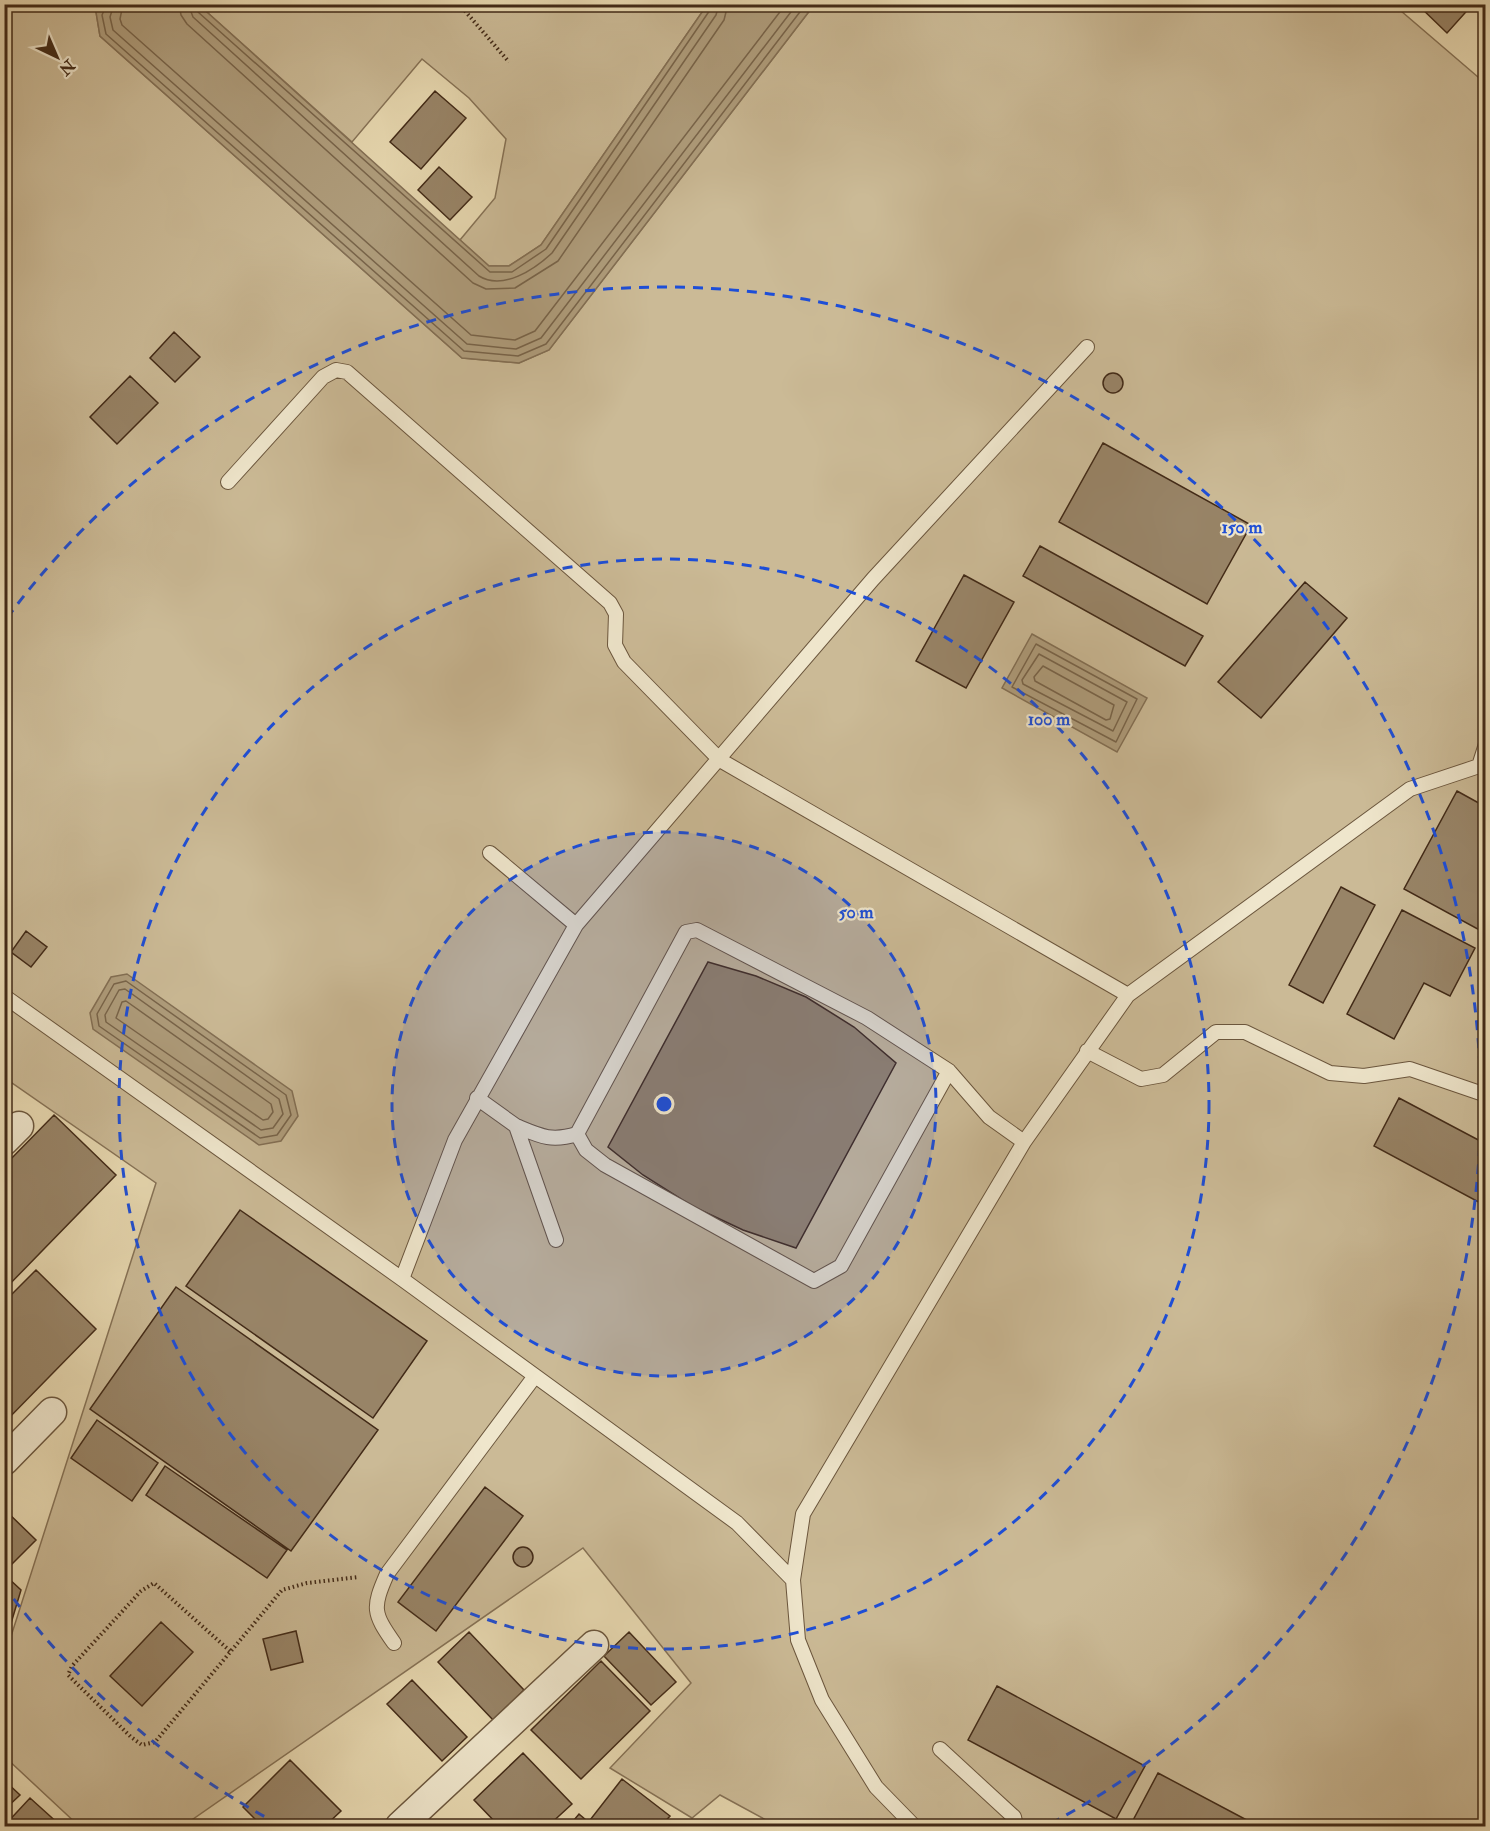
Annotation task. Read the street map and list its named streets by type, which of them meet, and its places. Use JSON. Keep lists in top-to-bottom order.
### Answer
{
  "north": "bottom right",
  "rings": ["150 m", "100 m", "50 m"]
}
